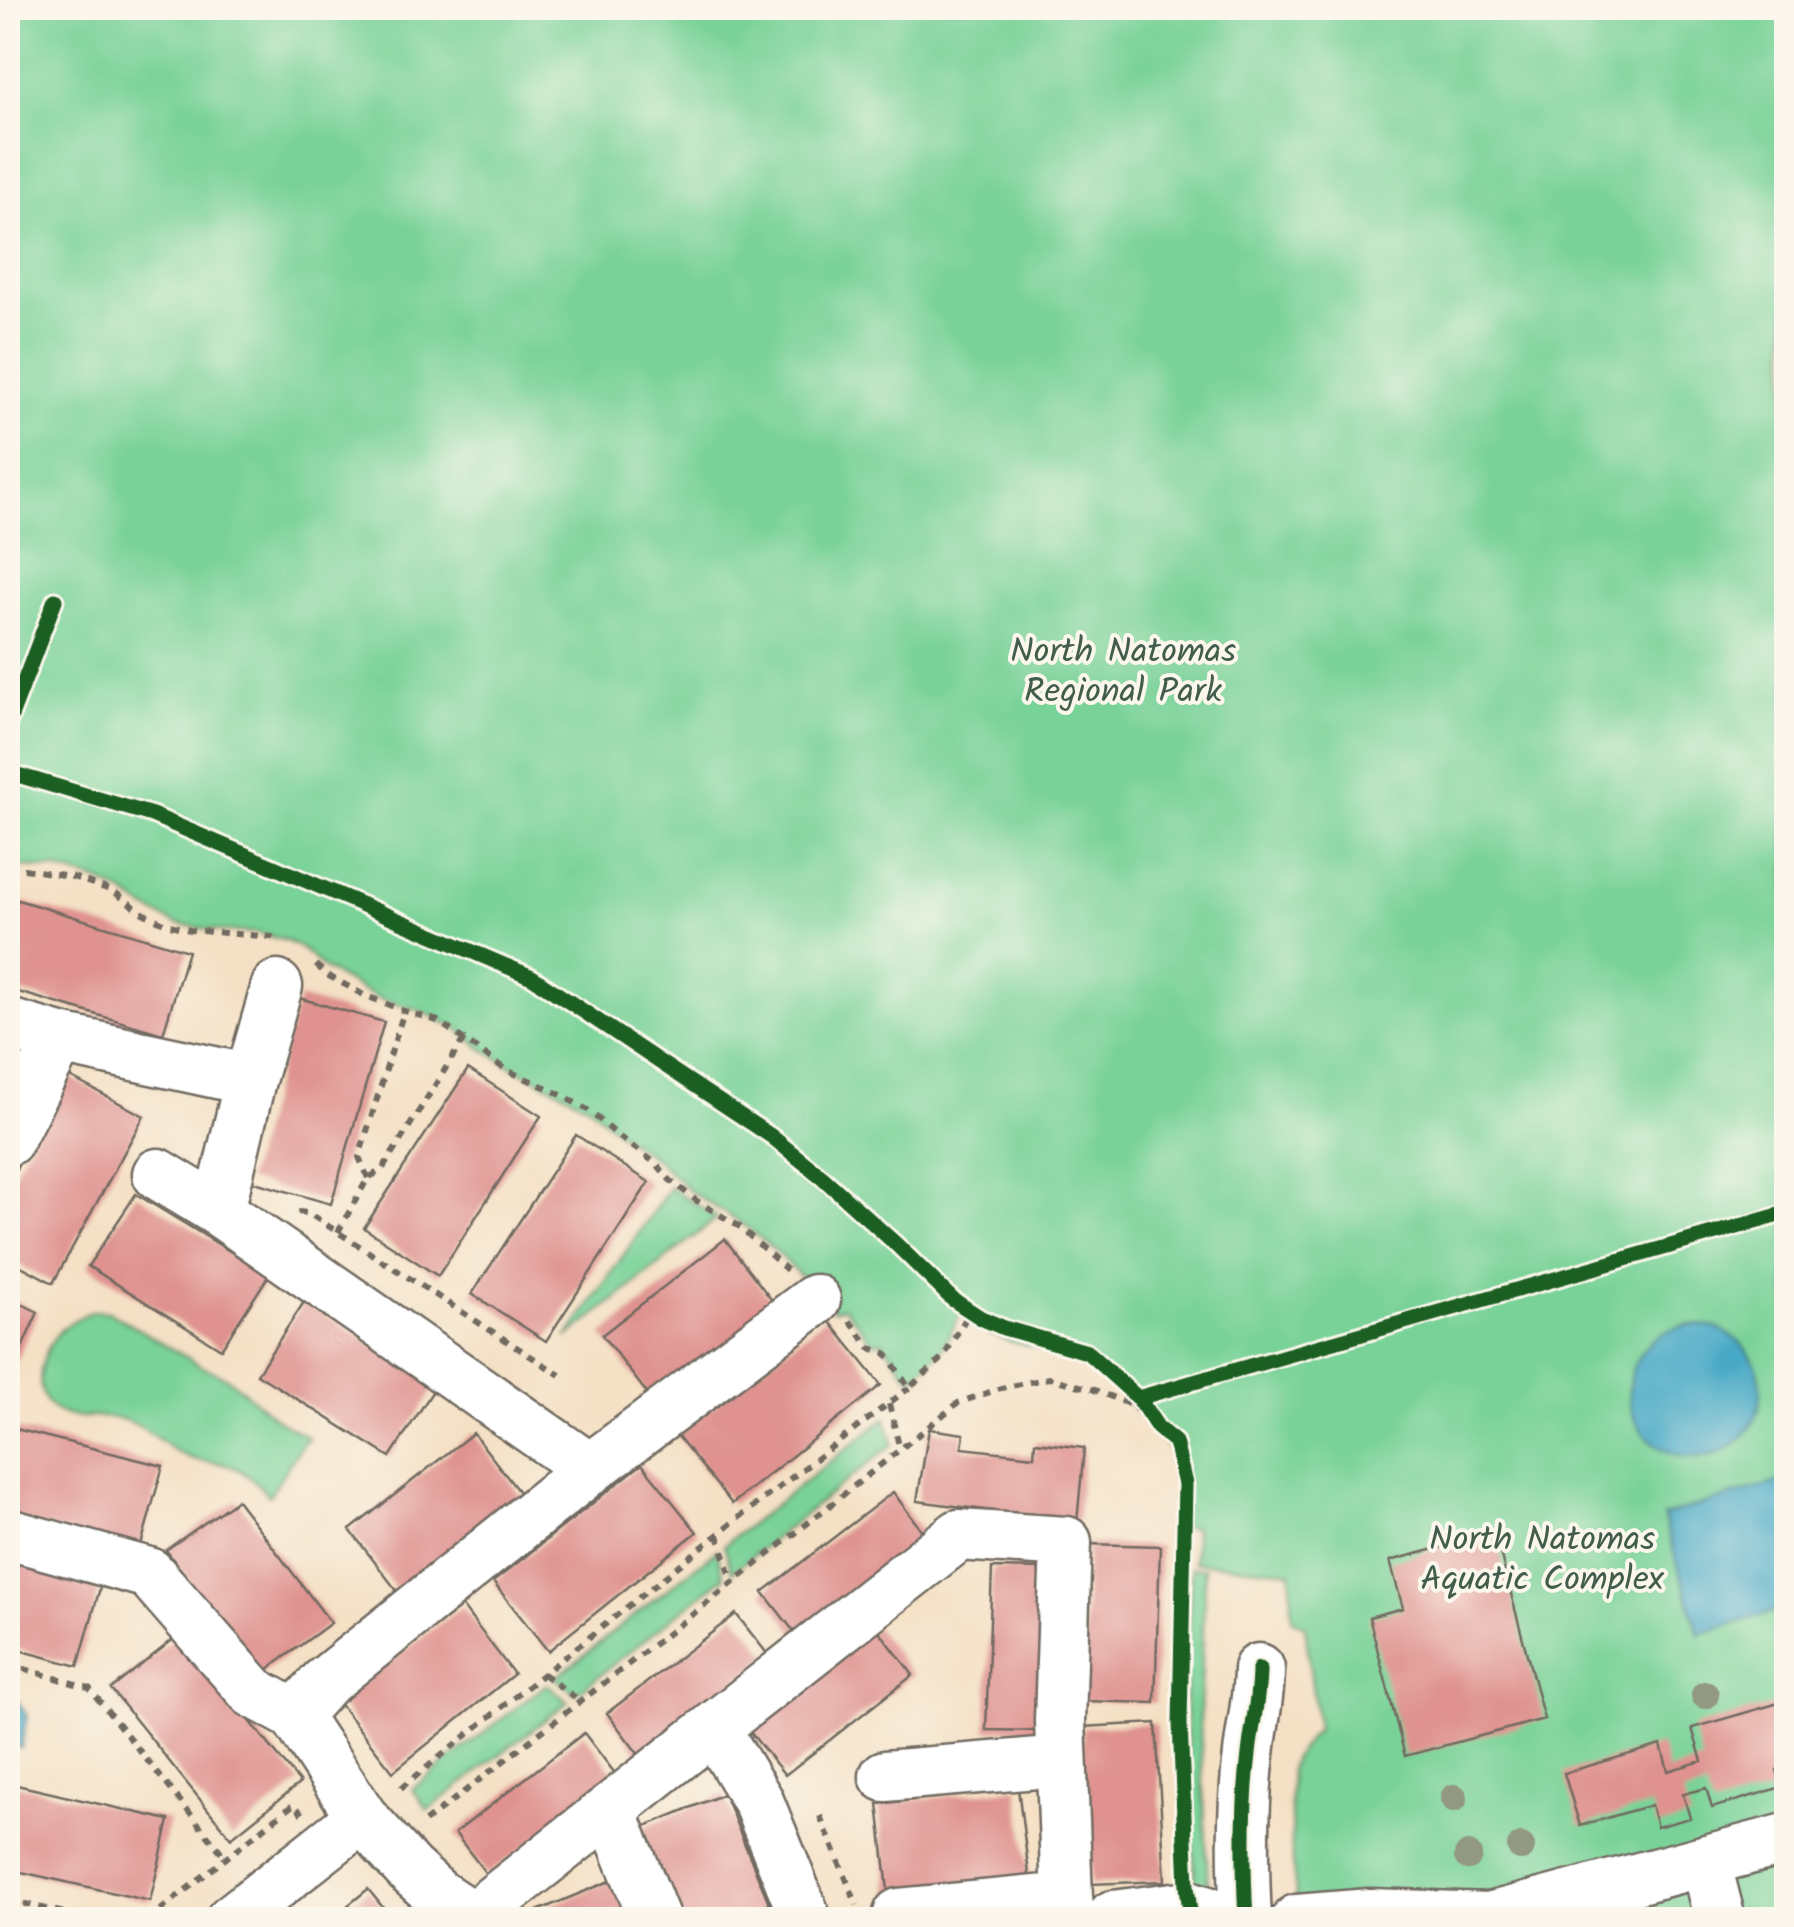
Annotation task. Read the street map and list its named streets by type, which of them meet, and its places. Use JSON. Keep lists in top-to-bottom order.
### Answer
{
  "parks": ["North Natomas Regional Park", "North Natomas Aquatic Complex"]
}
